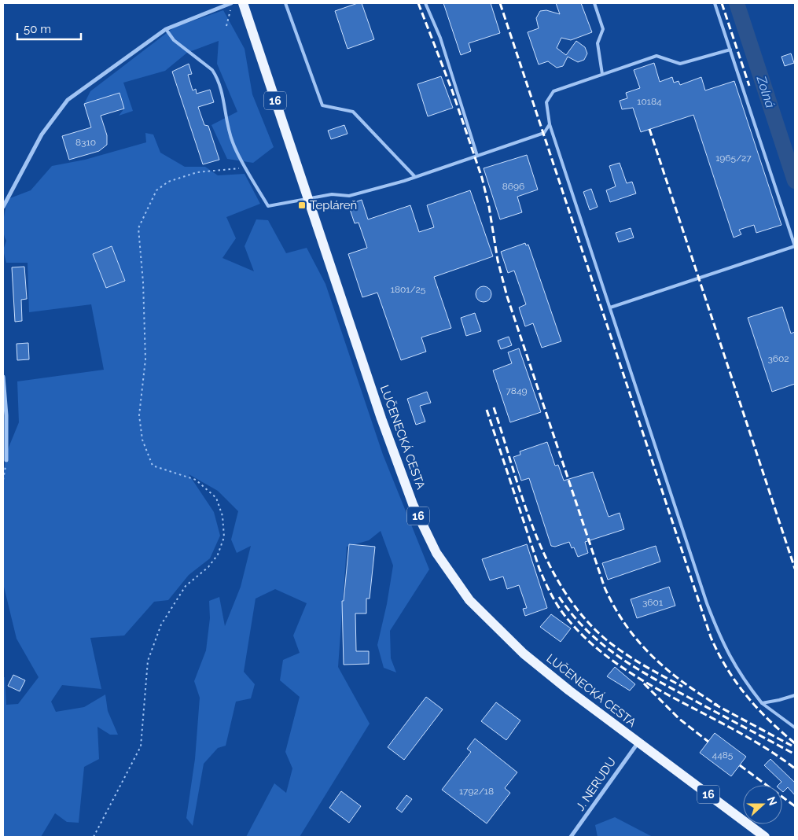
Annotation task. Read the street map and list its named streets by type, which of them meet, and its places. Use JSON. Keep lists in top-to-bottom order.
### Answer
{
  "streets": {
    "main road": ["16", "LUČENECKÁ CESTA"],
    "street": ["J. NERUDU"]
  },
  "crossings": [
    ["LUČENECKÁ CESTA", "J. NERUDU"]
  ],
  "water": ["Zolná"],
  "places": {
    "transit": ["Tepláreň"]
  },
  "house_numbers": [
    "10184",
    "8310",
    "1965/27",
    "8696",
    "1801/25",
    "3602",
    "7849",
    "3601",
    "4485",
    "1792/18"
  ],
  "scale_bar": "50 m",
  "north": "right"
}
